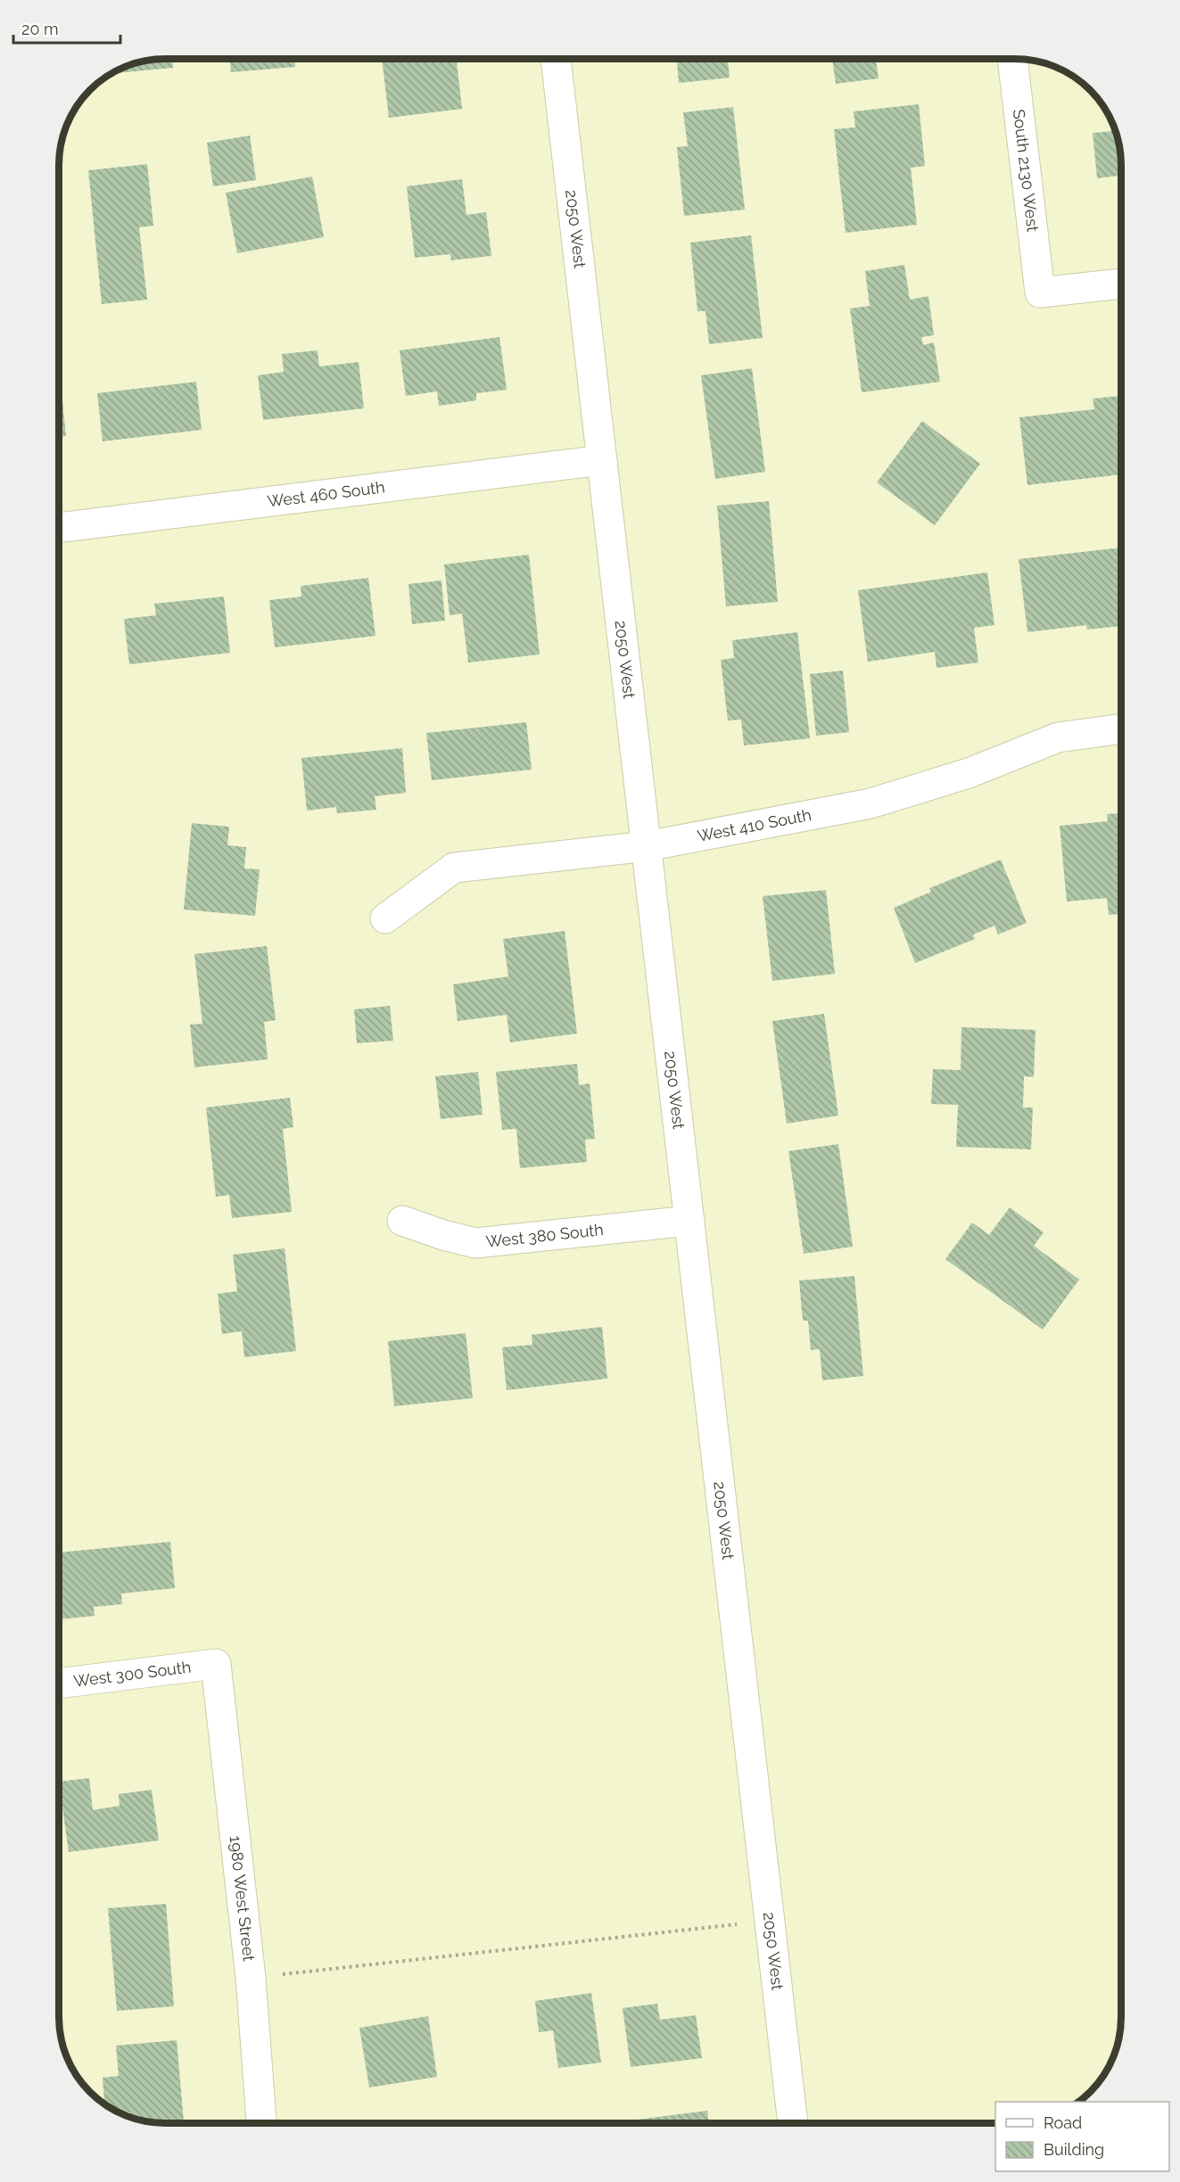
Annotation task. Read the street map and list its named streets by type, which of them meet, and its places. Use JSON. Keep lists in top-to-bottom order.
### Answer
{
  "streets": {
    "street": [
      "South 2130 West",
      "2050 West",
      "West 460 South",
      "West 410 South",
      "West 380 South",
      "West 300 South",
      "1980 West Street"
    ]
  },
  "crossings": [
    ["2050 West", "West 460 South"],
    ["2050 West", "West 410 South"],
    ["2050 West", "West 380 South"],
    ["West 300 South", "1980 West Street"]
  ],
  "legend": ["Road", "Building"],
  "scale_bar": "20 m"
}
